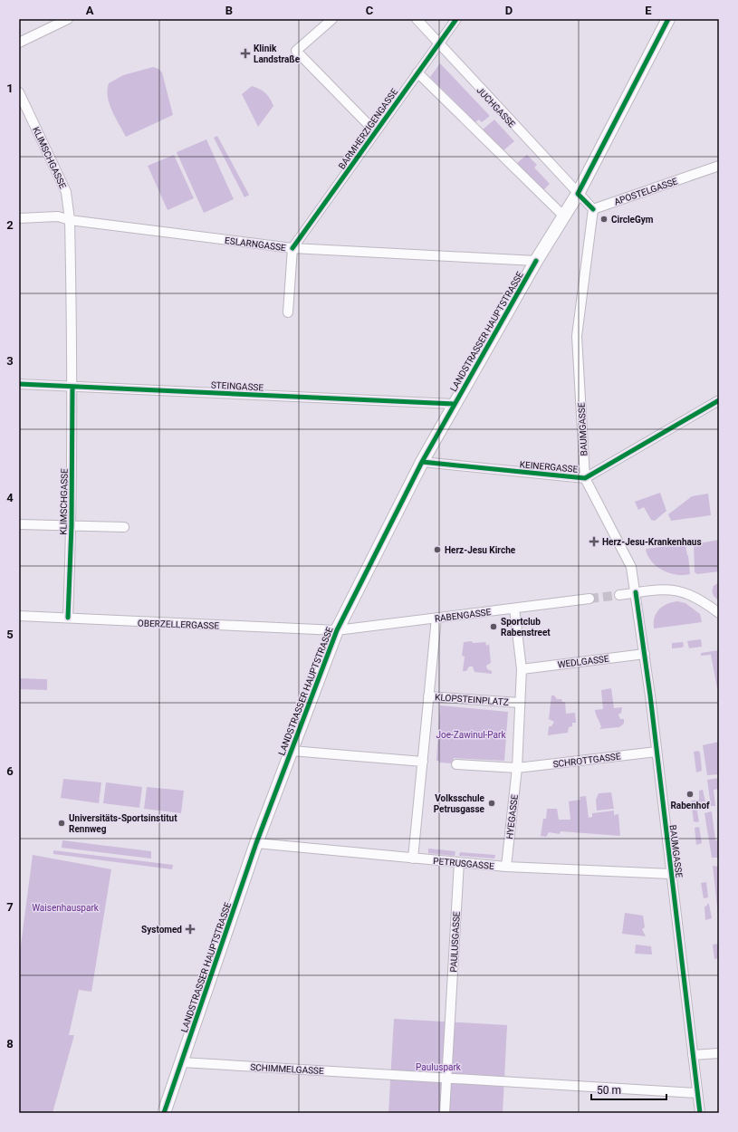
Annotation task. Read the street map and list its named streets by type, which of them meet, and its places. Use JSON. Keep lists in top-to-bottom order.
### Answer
{
  "streets": {
    "main road": ["LANDSTRASSER HAUPTSTRASSE"],
    "street": [
      "JUCHGASSE",
      "BARMHERZIGENGASSE",
      "KLIMSCHGASSE",
      "APOSTELGASSE",
      "ESLARNGASSE",
      "STEINGASSE",
      "BAUMGASSE",
      "KEINERGASSE",
      "RABENGASSE",
      "OBERZELLERGASSE",
      "WEDLGASSE",
      "KLOPSTEINPLATZ",
      "SCHROTTGASSE",
      "HYEGASSE",
      "PETRUSGASSE",
      "PAULUSGASSE",
      "SCHIMMELGASSE"
    ]
  },
  "crossings": [
    ["JUCHGASSE", "BARMHERZIGENGASSE"],
    ["JUCHGASSE", "LANDSTRASSER HAUPTSTRASSE"],
    ["BARMHERZIGENGASSE", "ESLARNGASSE"],
    ["KLIMSCHGASSE", "ESLARNGASSE"],
    ["KLIMSCHGASSE", "STEINGASSE"],
    ["KLIMSCHGASSE", "OBERZELLERGASSE"],
    ["APOSTELGASSE", "BAUMGASSE"],
    ["ESLARNGASSE", "LANDSTRASSER HAUPTSTRASSE"],
    ["LANDSTRASSER HAUPTSTRASSE", "STEINGASSE"],
    ["LANDSTRASSER HAUPTSTRASSE", "KEINERGASSE"],
    ["LANDSTRASSER HAUPTSTRASSE", "RABENGASSE"],
    ["LANDSTRASSER HAUPTSTRASSE", "OBERZELLERGASSE"],
    ["LANDSTRASSER HAUPTSTRASSE", "PETRUSGASSE"],
    ["LANDSTRASSER HAUPTSTRASSE", "SCHIMMELGASSE"],
    ["BAUMGASSE", "KEINERGASSE"],
    ["BAUMGASSE", "WEDLGASSE"],
    ["BAUMGASSE", "SCHROTTGASSE"],
    ["BAUMGASSE", "PETRUSGASSE"],
    ["BAUMGASSE", "SCHIMMELGASSE"],
    ["RABENGASSE", "OBERZELLERGASSE"],
    ["KLOPSTEINPLATZ", "SCHROTTGASSE"],
    ["KLOPSTEINPLATZ", "HYEGASSE"],
    ["KLOPSTEINPLATZ", "PETRUSGASSE"],
    ["SCHROTTGASSE", "HYEGASSE"],
    ["HYEGASSE", "PETRUSGASSE"],
    ["PETRUSGASSE", "PAULUSGASSE"],
    ["PAULUSGASSE", "SCHIMMELGASSE"]
  ],
  "parks": ["Joe-Zawinul-Park", "Waisenhauspark", "Pauluspark"],
  "places": {
    "health": ["Klinik Landstraße", "Herz-Jesu-Krankenhaus", "Systomed"],
    "other": [
      "CircleGym",
      "Herz-Jesu Kirche",
      "Sportclub Rabenstreet",
      "Rabenhof",
      "Volksschule Petrusgasse",
      "Universitäts-Sportsinstitut Rennweg"
    ]
  },
  "scale_bar": "50 m",
  "grid": {
    "columns": [
      "A",
      "B",
      "C",
      "D",
      "E"
    ],
    "rows": [
      "1",
      "2",
      "3",
      "4",
      "5",
      "6",
      "7",
      "8"
    ]
  }
}
